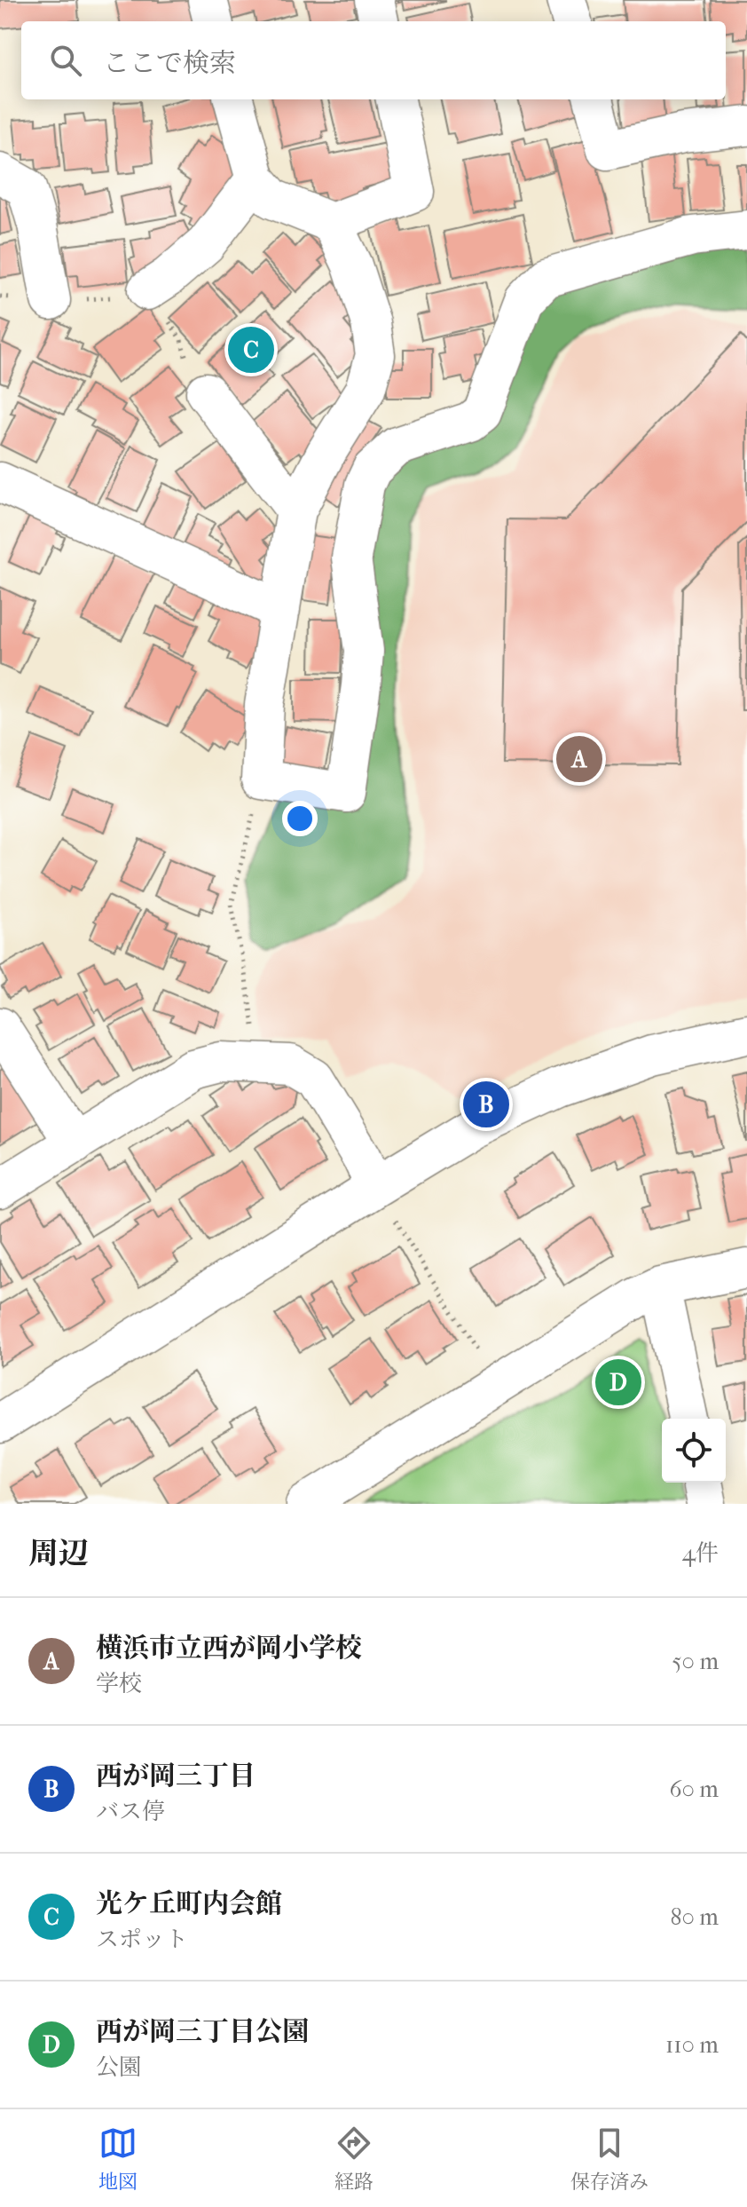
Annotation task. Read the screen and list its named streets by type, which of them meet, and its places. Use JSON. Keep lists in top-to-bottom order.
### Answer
{
  "page": {
    "search": "ここで検索",
    "pins": [
      "C",
      "A",
      "B",
      "D"
    ],
    "heading": ["周辺", "4件"],
    "list": [
      {
        "mark": "A",
        "name": "横浜市立西が岡小学校",
        "note": "学校",
        "value": "50 m"
      },
      {
        "mark": "B",
        "name": "西が岡三丁目",
        "note": "バス停",
        "value": "60 m"
      },
      {
        "mark": "C",
        "name": "光ケ丘町内会館",
        "note": "スポット",
        "value": "80 m"
      },
      {
        "mark": "D",
        "name": "西が岡三丁目公園",
        "note": "公園",
        "value": "110 m"
      }
    ],
    "nav": ["地図", "経路", "保存済み"]
  }
}
